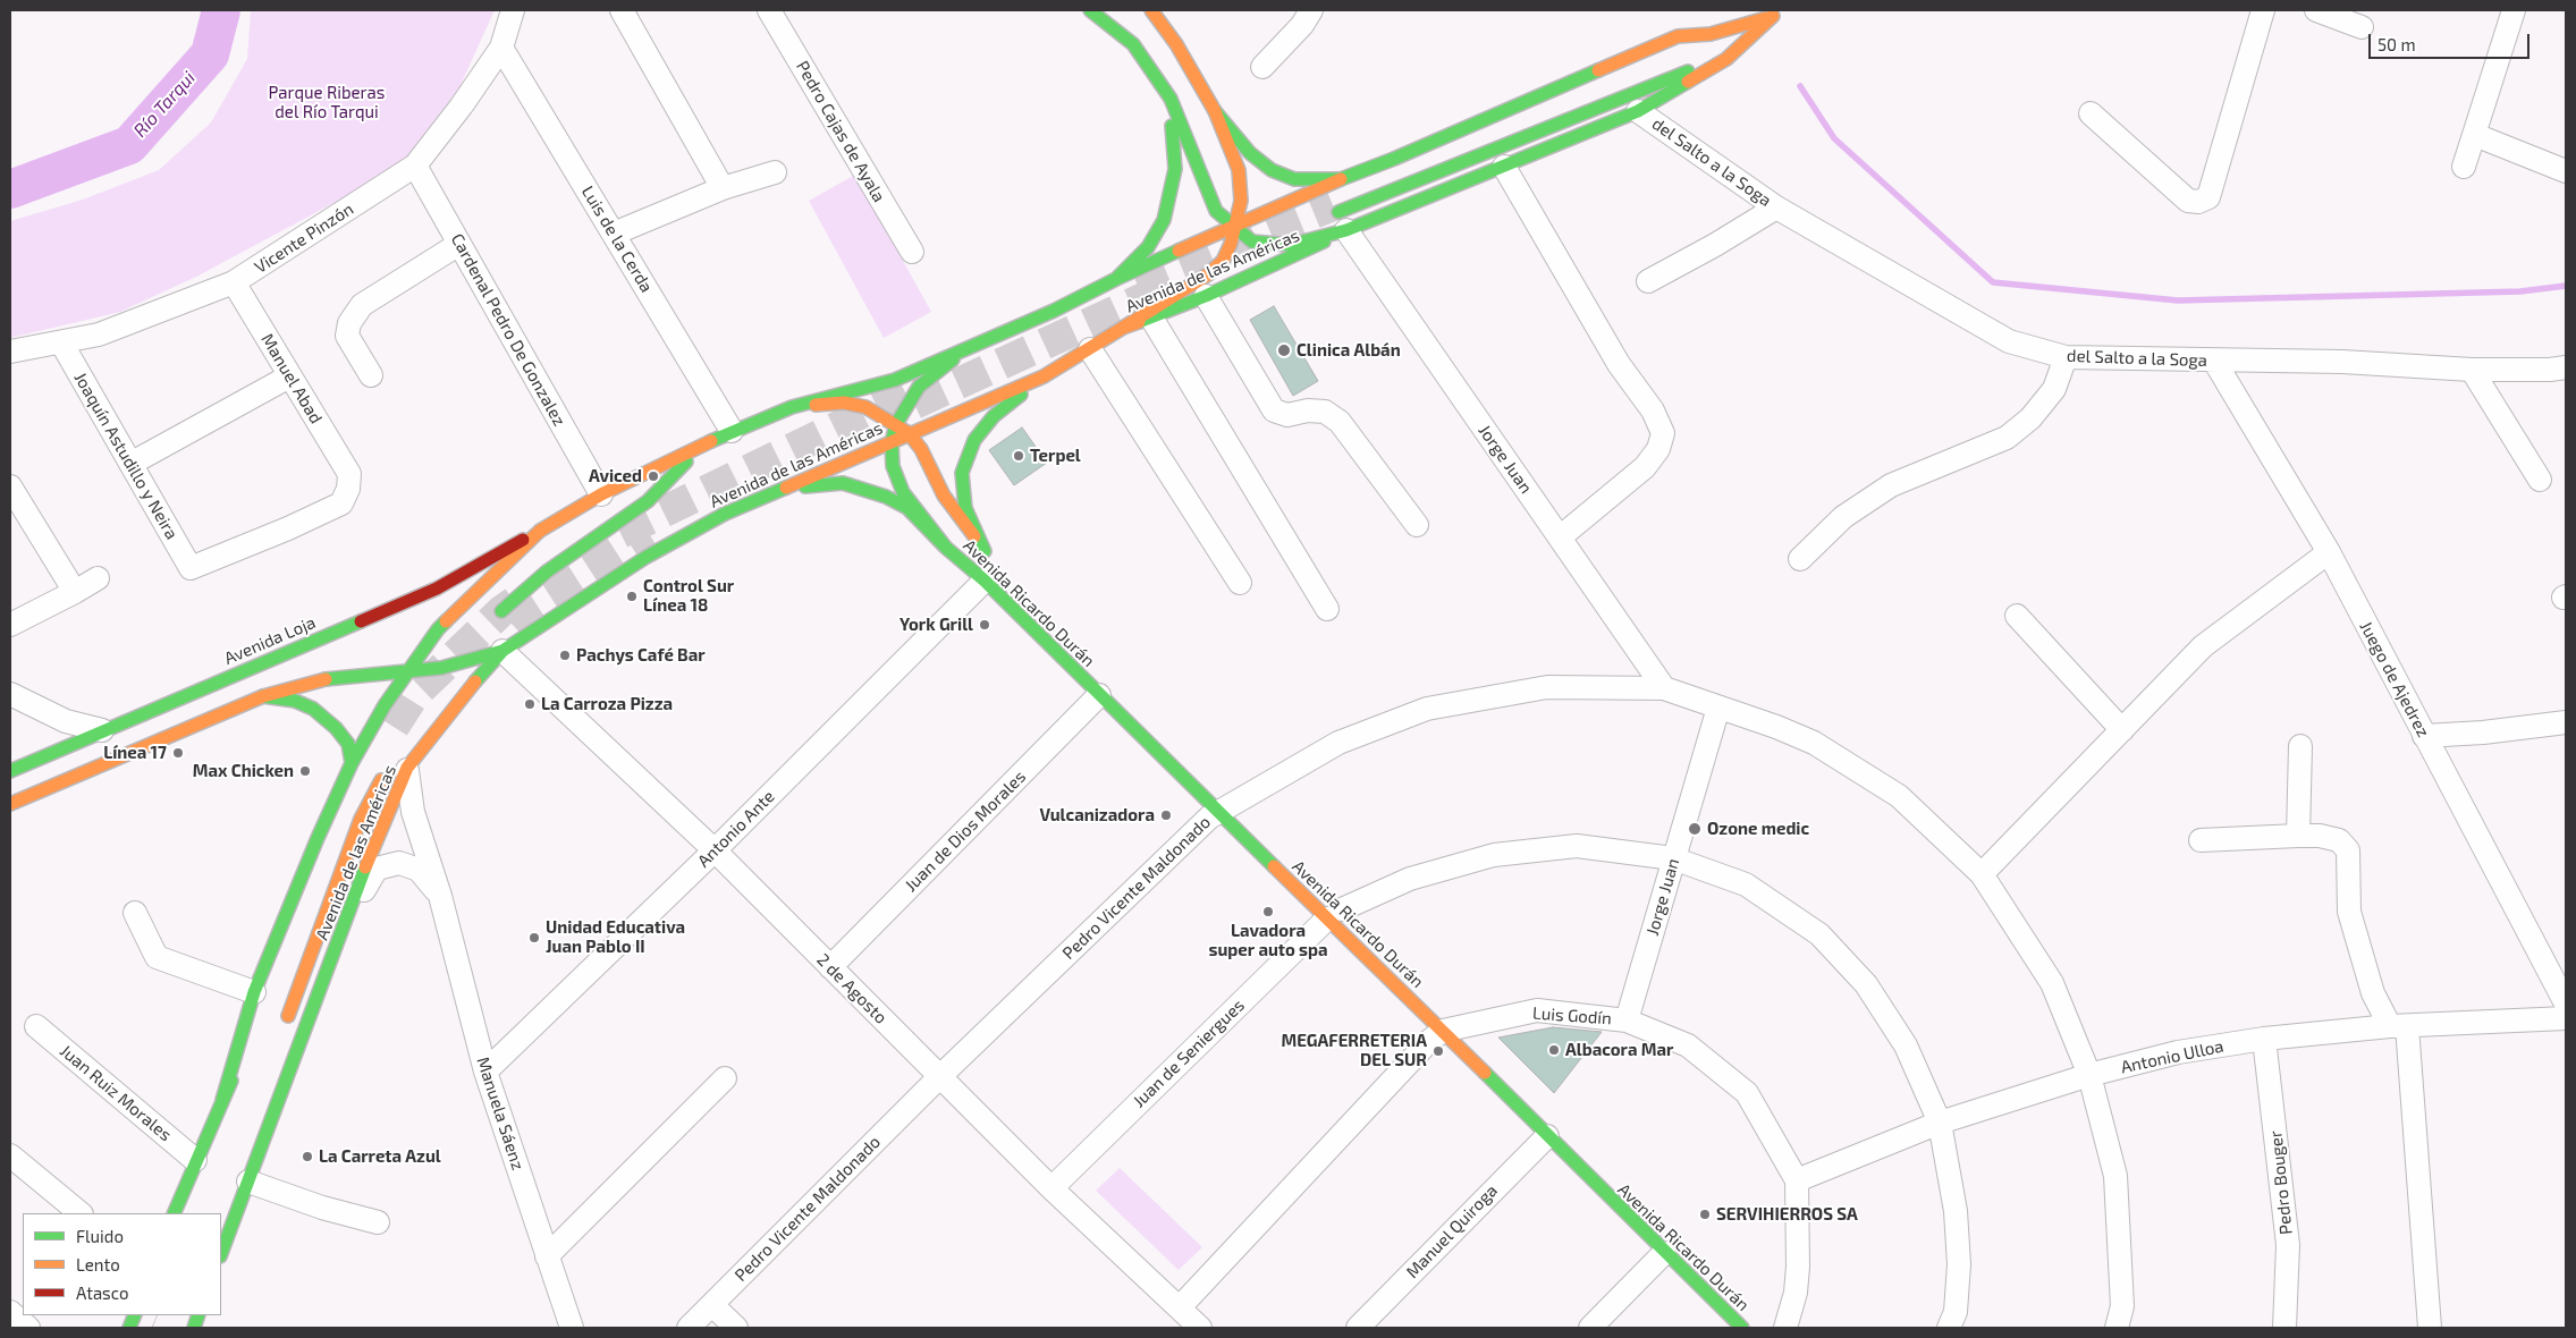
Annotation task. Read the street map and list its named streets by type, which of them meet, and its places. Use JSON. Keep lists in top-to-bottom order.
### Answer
{
  "streets": {
    "main road": ["Avenida de las Américas", "Avenida Ricardo Durán", "Avenida Loja"],
    "street": [
      "Pedro Cajas de Ayala",
      "del Salto a la Soga",
      "Vicente Pinzón",
      "Luis de la Cerda",
      "Cardenal Pedro De Gonzalez",
      "Manuel Abad",
      "Joaquín Astudillo y Neira",
      "Jorge Juan",
      "Juego de Ajedrez",
      "Antonio Ante",
      "Juan de Dios Morales",
      "Pedro Vicente Maldonado",
      "2 de Agosto",
      "Luis Godín",
      "Juan de Seniergues",
      "Antonio Ulloa",
      "Juan Ruiz Morales",
      "Manuela Sáenz",
      "Pedro Bouger",
      "Manuel Quiroga"
    ]
  },
  "crossings": [
    ["del Salto a la Soga", "Avenida de las Américas"],
    ["del Salto a la Soga", "Juego de Ajedrez"],
    ["Vicente Pinzón", "Luis de la Cerda"],
    ["Vicente Pinzón", "Cardenal Pedro De Gonzalez"],
    ["Vicente Pinzón", "Manuel Abad"],
    ["Vicente Pinzón", "Joaquín Astudillo y Neira"],
    ["Luis de la Cerda", "Avenida de las Américas"],
    ["Avenida de las Américas", "Cardenal Pedro De Gonzalez"],
    ["Avenida de las Américas", "Jorge Juan"],
    ["Avenida de las Américas", "Avenida Loja"],
    ["Avenida de las Américas", "2 de Agosto"],
    ["Avenida de las Américas", "Juan Ruiz Morales"],
    ["Avenida de las Américas", "Manuela Sáenz"],
    ["Manuel Abad", "Joaquín Astudillo y Neira"],
    ["Jorge Juan", "Pedro Vicente Maldonado"],
    ["Jorge Juan", "Luis Godín"],
    ["Jorge Juan", "Juan de Seniergues"],
    ["Avenida Ricardo Durán", "Antonio Ante"],
    ["Avenida Ricardo Durán", "Juan de Dios Morales"],
    ["Avenida Ricardo Durán", "Pedro Vicente Maldonado"],
    ["Avenida Ricardo Durán", "Luis Godín"],
    ["Avenida Ricardo Durán", "Juan de Seniergues"],
    ["Avenida Ricardo Durán", "Manuel Quiroga"],
    ["Antonio Ante", "2 de Agosto"],
    ["Antonio Ante", "Manuela Sáenz"],
    ["Juan de Dios Morales", "2 de Agosto"],
    ["Pedro Vicente Maldonado", "2 de Agosto"],
    ["Pedro Vicente Maldonado", "Antonio Ulloa"],
    ["2 de Agosto", "Luis Godín"],
    ["2 de Agosto", "Juan de Seniergues"],
    ["Luis Godín", "Antonio Ulloa"],
    ["Juan de Seniergues", "Antonio Ulloa"],
    ["Antonio Ulloa", "Pedro Bouger"]
  ],
  "water": ["Río Tarqui"],
  "parks": ["Parque Riberas del Río Tarqui"],
  "places": [
    "Clinica Albán",
    "Terpel",
    "Aviced",
    "Control Sur Línea 18",
    "York Grill",
    "Pachys Café Bar",
    "La Carroza Pizza",
    "Línea 17",
    "Max Chicken",
    "Vulcanizadora",
    "Ozone medic",
    "Lavadora super auto spa",
    "Unidad Educativa Juan Pablo II",
    "Albacora Mar",
    "MEGAFERRETERIA DEL SUR",
    "La Carreta Azul",
    "SERVIHIERROS SA"
  ],
  "legend": ["Fluido", "Lento", "Atasco"],
  "scale_bar": "50 m"
}
